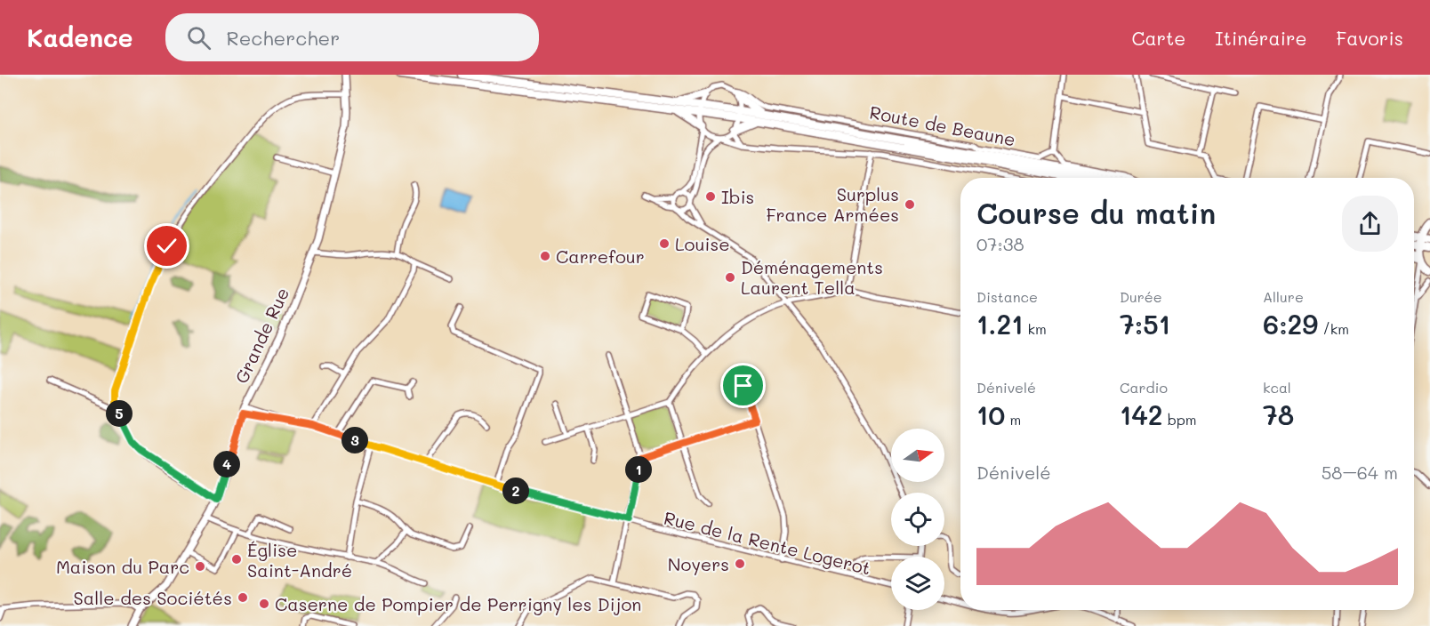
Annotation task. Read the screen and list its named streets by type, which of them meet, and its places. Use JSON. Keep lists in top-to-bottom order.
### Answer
{
  "streets": {
    "main road": ["Route de Beaune", "Grande Rue"],
    "street": ["Rue de la Rente Logerot"]
  },
  "crossings": [
    ["Grande Rue", "Rue de la Rente Logerot"]
  ],
  "places": [
    "Ibis",
    "Surplus France Armées",
    "Louise",
    "Carrefour",
    "Déménagements Laurent Tella",
    "Église Saint-André",
    "Noyers",
    "Maison du Parc",
    "Salle des Sociétés",
    "Caserne de Pompier de Perrigny les Dijon"
  ],
  "north": "right",
  "page": {
    "header": "Kadence",
    "search": "Rechercher",
    "nav": ["Carte", "Itinéraire", "Favoris"],
    "heading": ["Course du matin", "07:38"],
    "stats": [
      ["Distance", "1.21 km"],
      ["Durée", "7:51"],
      ["Allure", "6:29 /km"],
      ["Dénivelé", "10 m"],
      ["Cardio", "142 bpm"],
      ["kcal", "78"]
    ],
    "pins": [
      "5",
      "3",
      "4",
      "1",
      "2"
    ],
    "chart": ["Dénivelé", "58–64 m"]
  }
}
